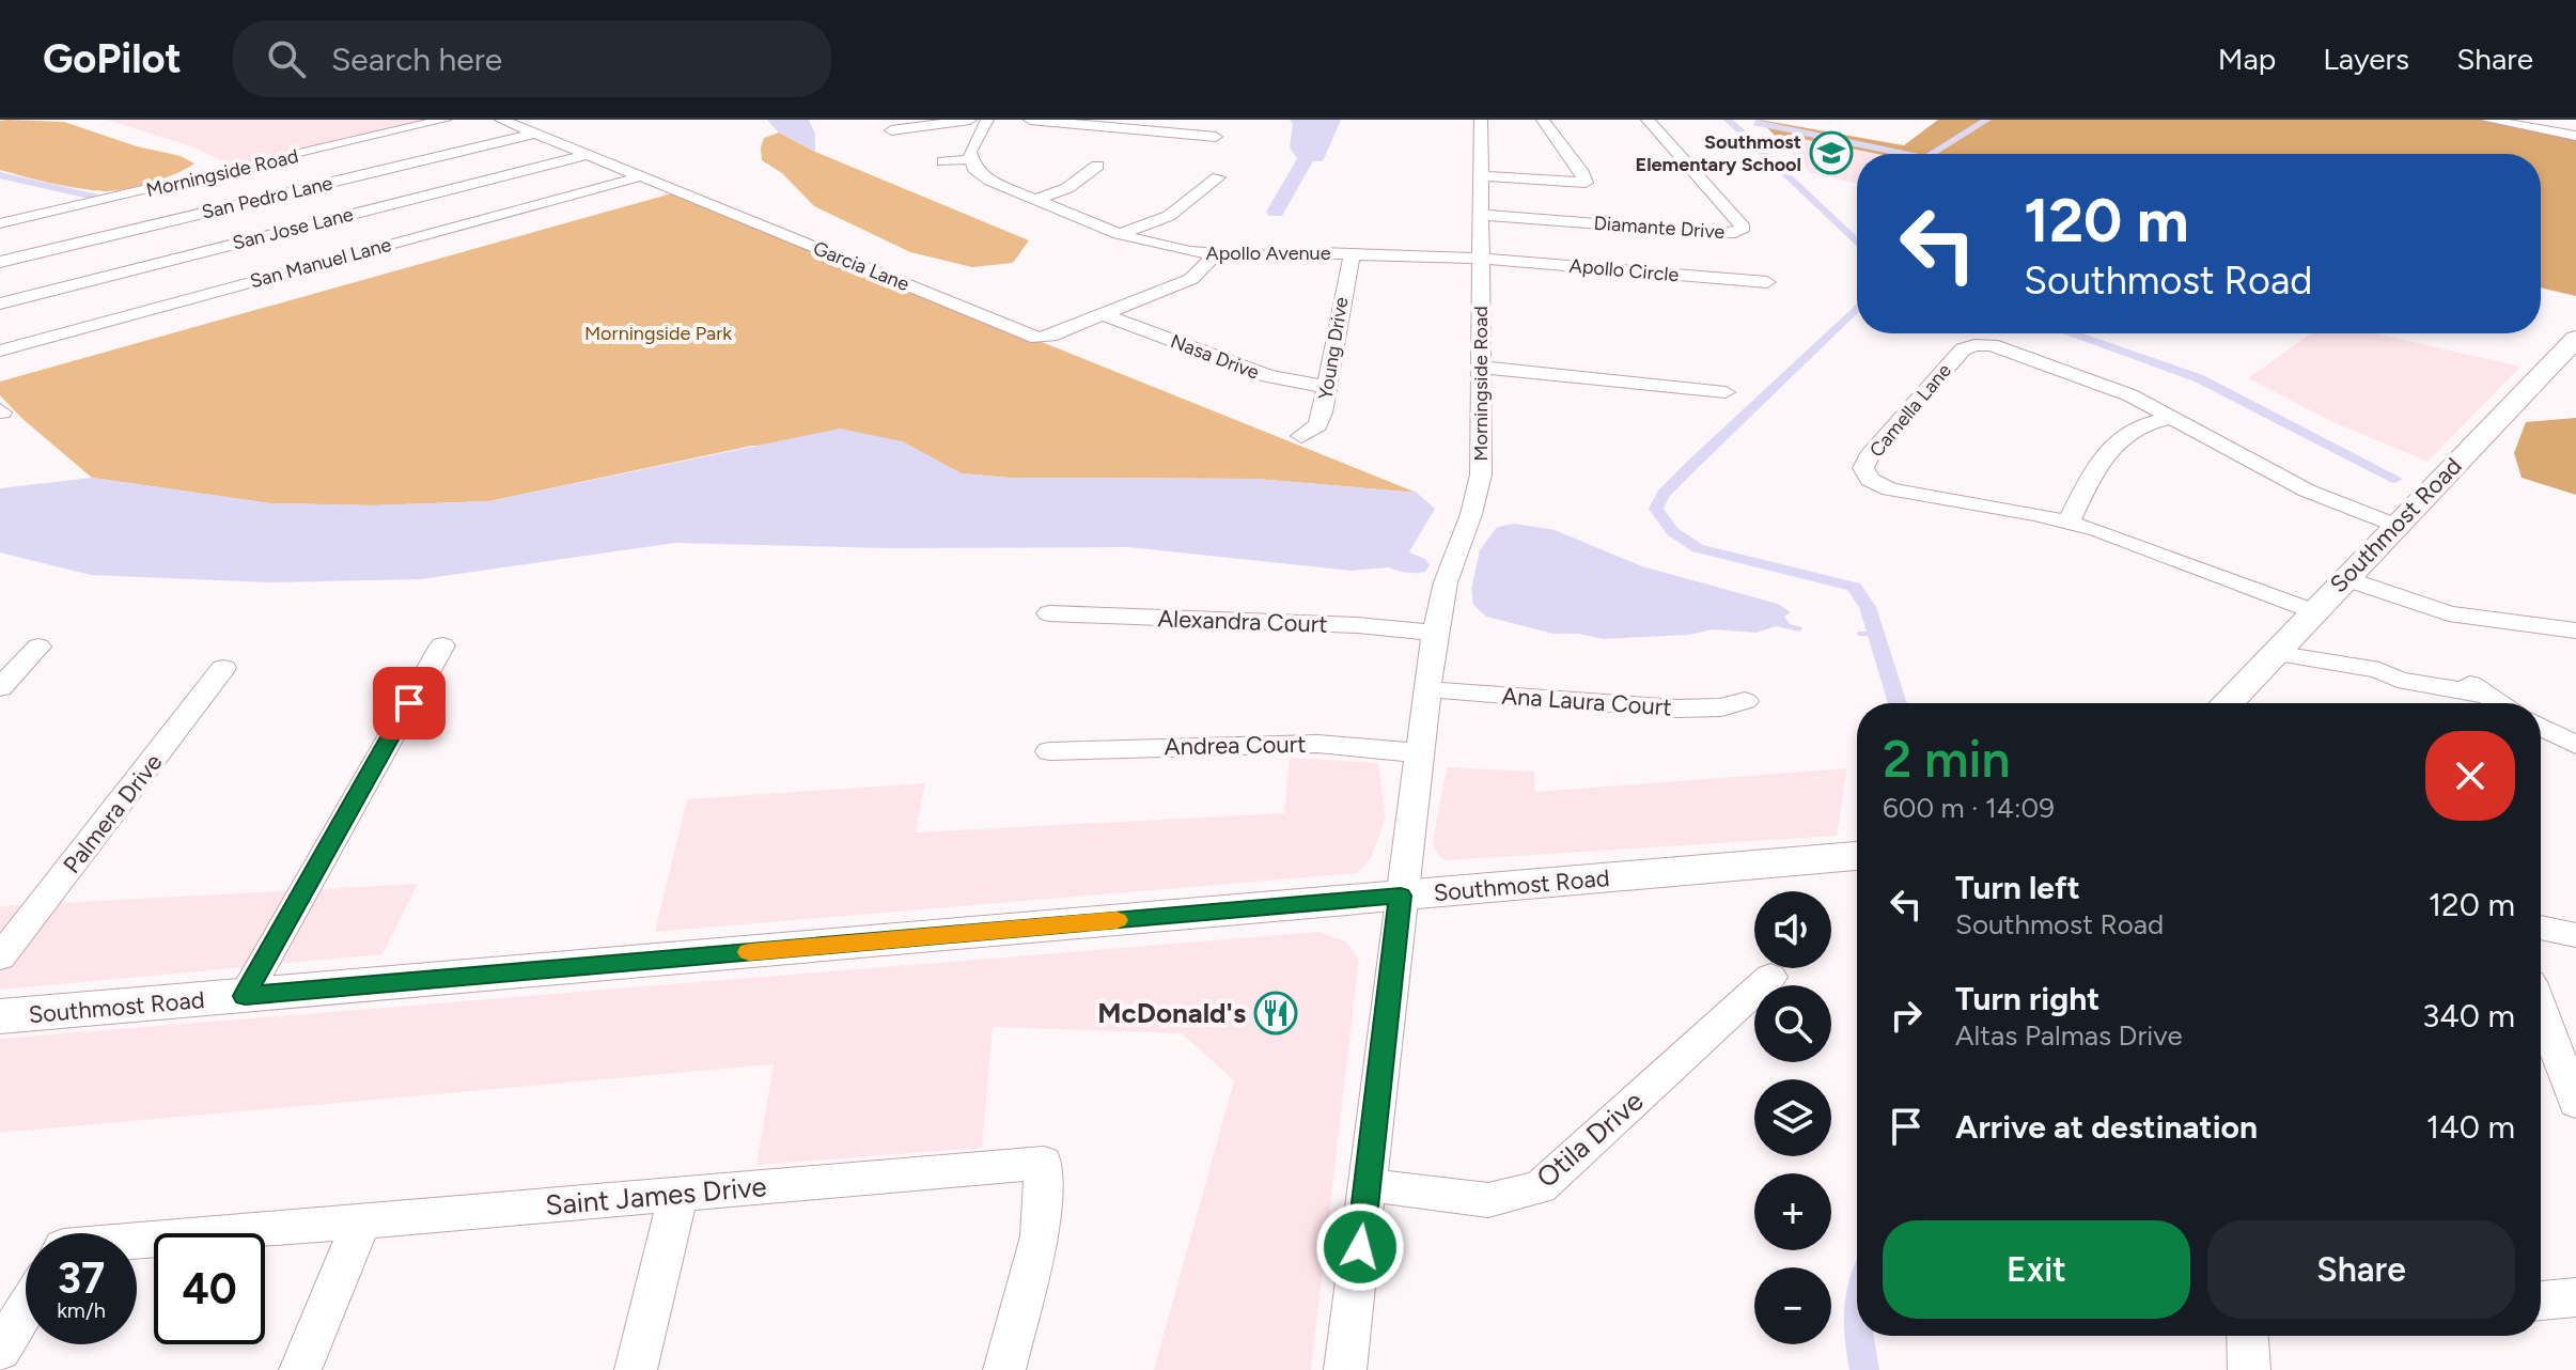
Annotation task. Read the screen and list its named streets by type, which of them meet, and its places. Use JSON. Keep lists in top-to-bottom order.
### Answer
{
  "streets": {
    "main road": ["Southmost Road"],
    "street": [
      "Morningside Road",
      "San Pedro Lane",
      "Diamante Drive",
      "San Jose Lane",
      "Apollo Avenue",
      "San Manuel Lane",
      "Garcia Lane",
      "Apollo Circle",
      "Young Drive",
      "Nasa Drive",
      "Camella Lane",
      "Alexandra Court",
      "Ana Laura Court",
      "Andrea Court",
      "Palmera Drive",
      "Otila Drive",
      "Saint James Drive"
    ]
  },
  "crossings": [
    ["Morningside Road", "Diamante Drive"],
    ["Morningside Road", "Apollo Avenue"],
    ["Morningside Road", "Apollo Circle"],
    ["Morningside Road", "Southmost Road"],
    ["Morningside Road", "Alexandra Court"],
    ["Morningside Road", "Ana Laura Court"],
    ["Morningside Road", "Andrea Court"],
    ["Morningside Road", "Otila Drive"],
    ["San Pedro Lane", "Garcia Lane"],
    ["San Jose Lane", "Garcia Lane"],
    ["Apollo Avenue", "Garcia Lane"],
    ["Apollo Avenue", "Apollo Circle"],
    ["Apollo Avenue", "Young Drive"],
    ["San Manuel Lane", "Garcia Lane"],
    ["Garcia Lane", "Nasa Drive"],
    ["Young Drive", "Nasa Drive"],
    ["Camella Lane", "Southmost Road"]
  ],
  "parks": ["Morningside Park"],
  "places": {
    "school or university": ["Southmost Elementary School"],
    "restaurant": ["McDonald's"]
  },
  "page": {
    "header": "GoPilot",
    "search": "Search here",
    "nav": ["Map", "Layers", "Share"],
    "turn": ["120 m", "Southmost Road"],
    "heading": ["2 min", "600 m · 14:09"],
    "list": [
      {
        "name": "Turn left",
        "note": "Southmost Road",
        "value": "120 m"
      },
      {
        "name": "Turn right",
        "note": "Altas Palmas Drive",
        "value": "340 m"
      },
      {
        "name": "Arrive at destination",
        "value": "140 m"
      }
    ],
    "map_buttons": ["+", "−"],
    "buttons": ["Exit", "Share"],
    "speed": "37 km/h",
    "limit": "40"
  }
}
